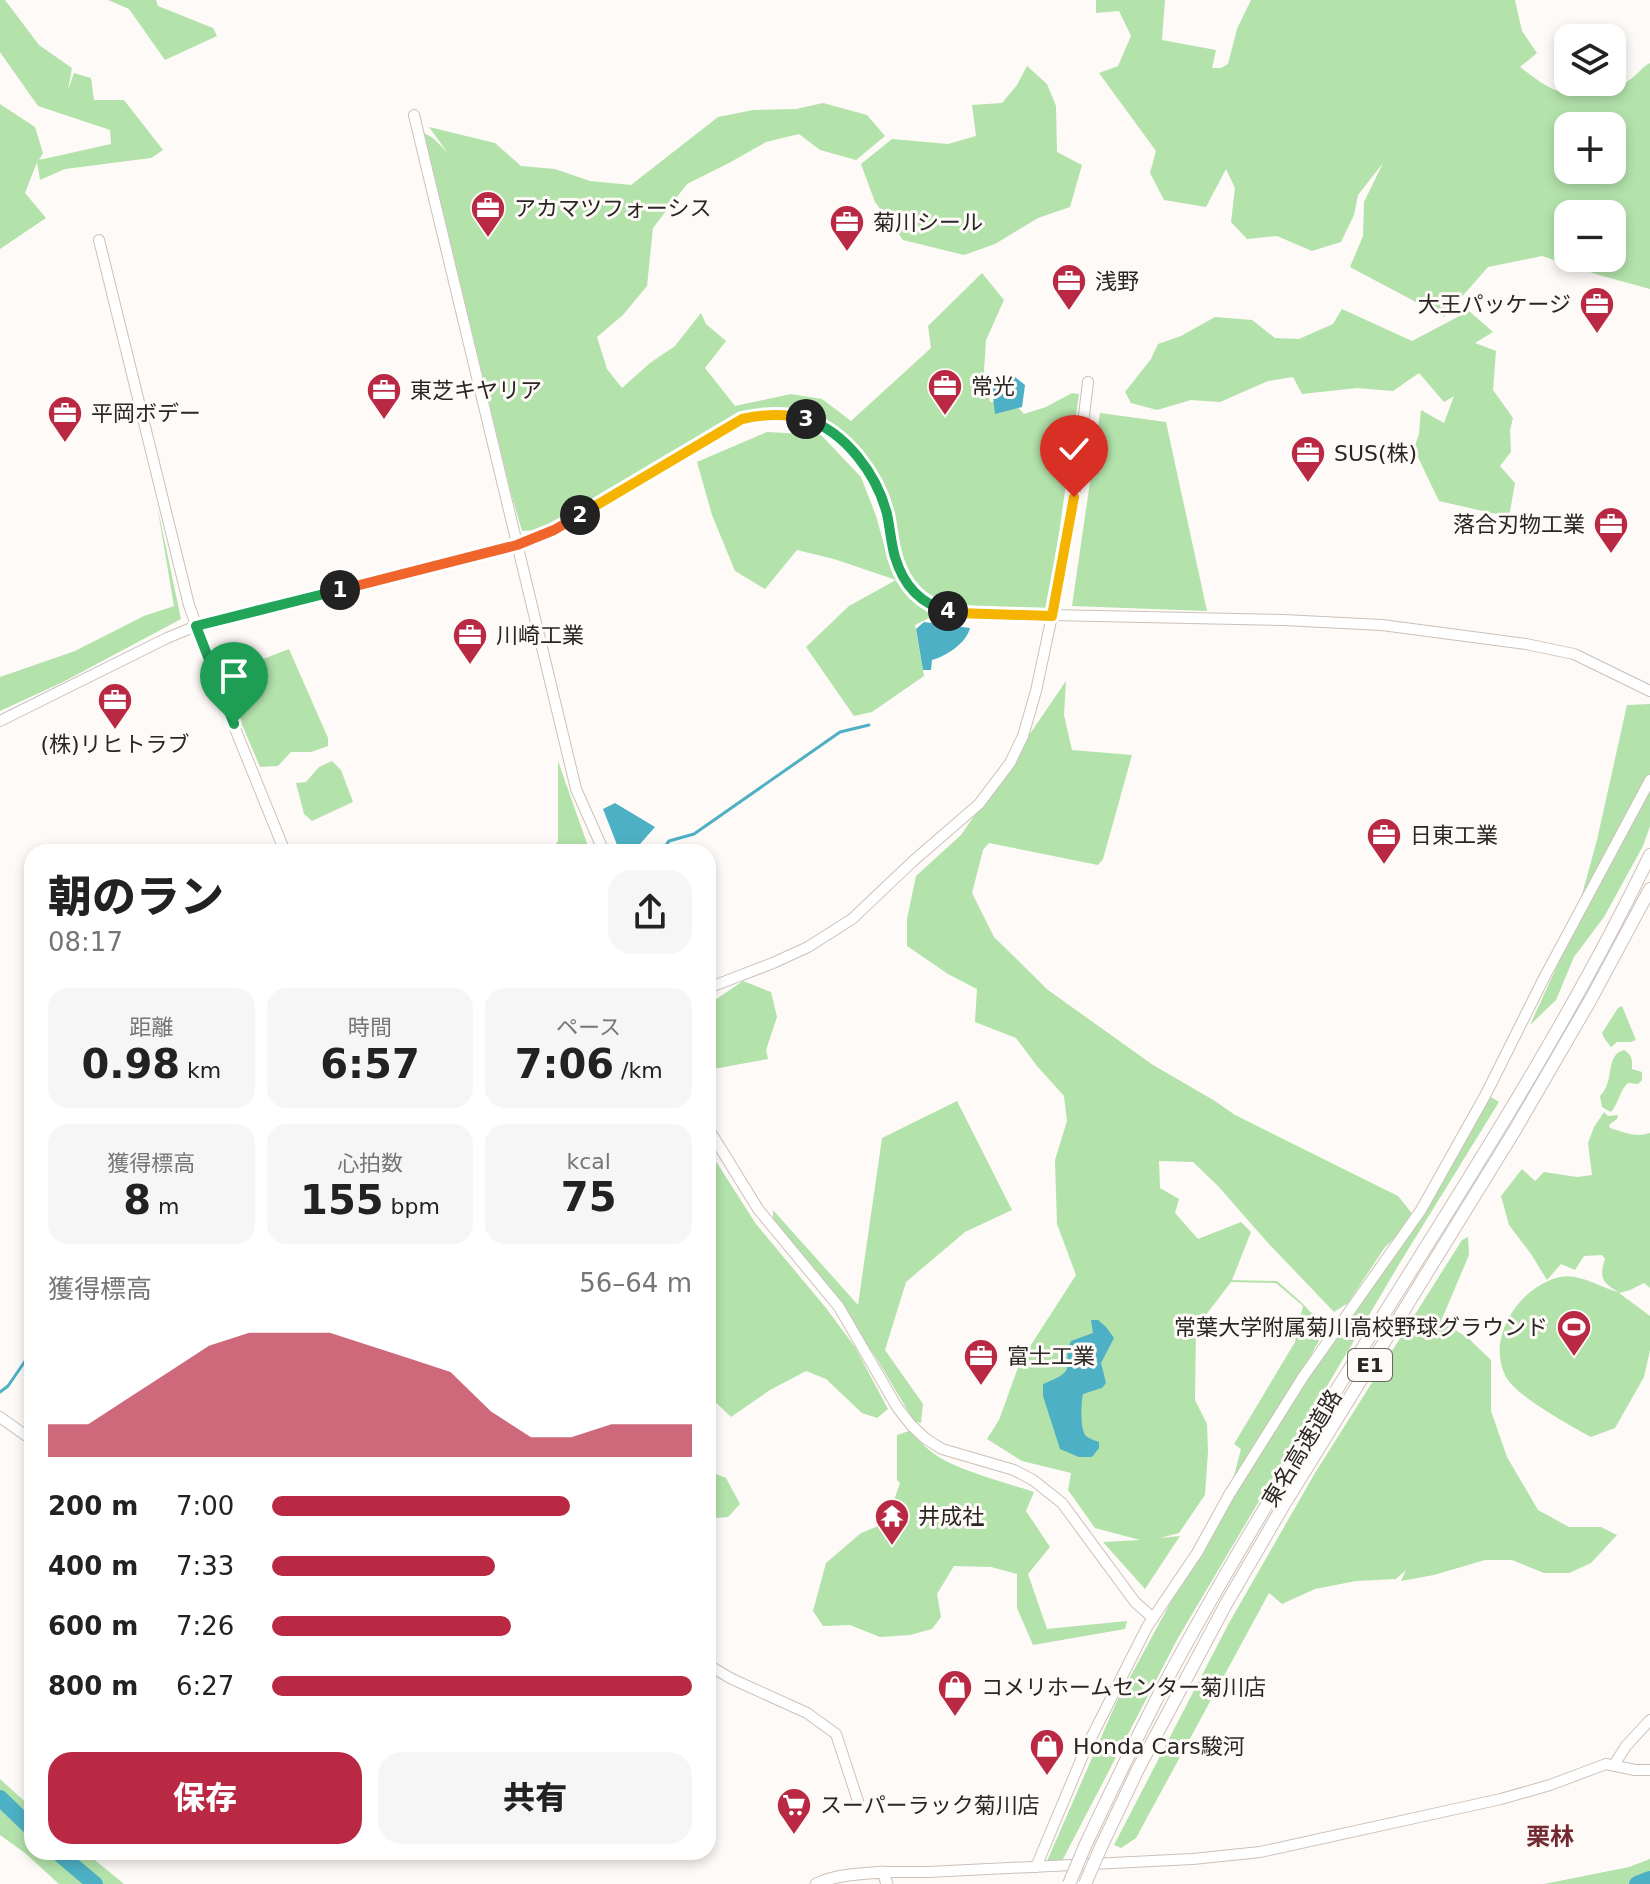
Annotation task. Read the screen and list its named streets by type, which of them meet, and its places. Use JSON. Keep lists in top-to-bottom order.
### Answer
{
  "streets": {
    "highway": ["E1", "東名高速道路"]
  },
  "districts": ["栗林"],
  "places": {
    "office": [
      "アカマツフォーシス",
      "菊川シール",
      "浅野",
      "大王パッケージ",
      "常光",
      "東芝キヤリア",
      "平岡ボデー",
      "SUS(株)",
      "落合刃物工業",
      "川崎工業",
      "(株)リヒトラブ",
      "日東工業",
      "富士工業"
    ],
    "sports": ["常葉大学附属菊川高校野球グラウンド"],
    "temple": ["井成社"],
    "shop": ["コメリホームセンター菊川店", "Honda Cars駿河"],
    "supermarket": ["スーパーラック菊川店"]
  },
  "page": {
    "map_buttons": ["+", "−"],
    "pins": [
      "3",
      "2",
      "1",
      "4"
    ],
    "heading": ["朝のラン", "08:17"],
    "stats": [
      ["距離", "0.98 km"],
      ["時間", "6:57"],
      ["ペース", "7:06 /km"],
      ["獲得標高", "8 m"],
      ["心拍数", "155 bpm"],
      ["kcal", "75"]
    ],
    "chart": ["獲得標高", "56–64 m"],
    "list": [
      {
        "name": "200 m",
        "note": "7:00"
      },
      {
        "name": "400 m",
        "note": "7:33"
      },
      {
        "name": "600 m",
        "note": "7:26"
      },
      {
        "name": "800 m",
        "note": "6:27"
      }
    ],
    "buttons": ["保存", "共有"]
  }
}
